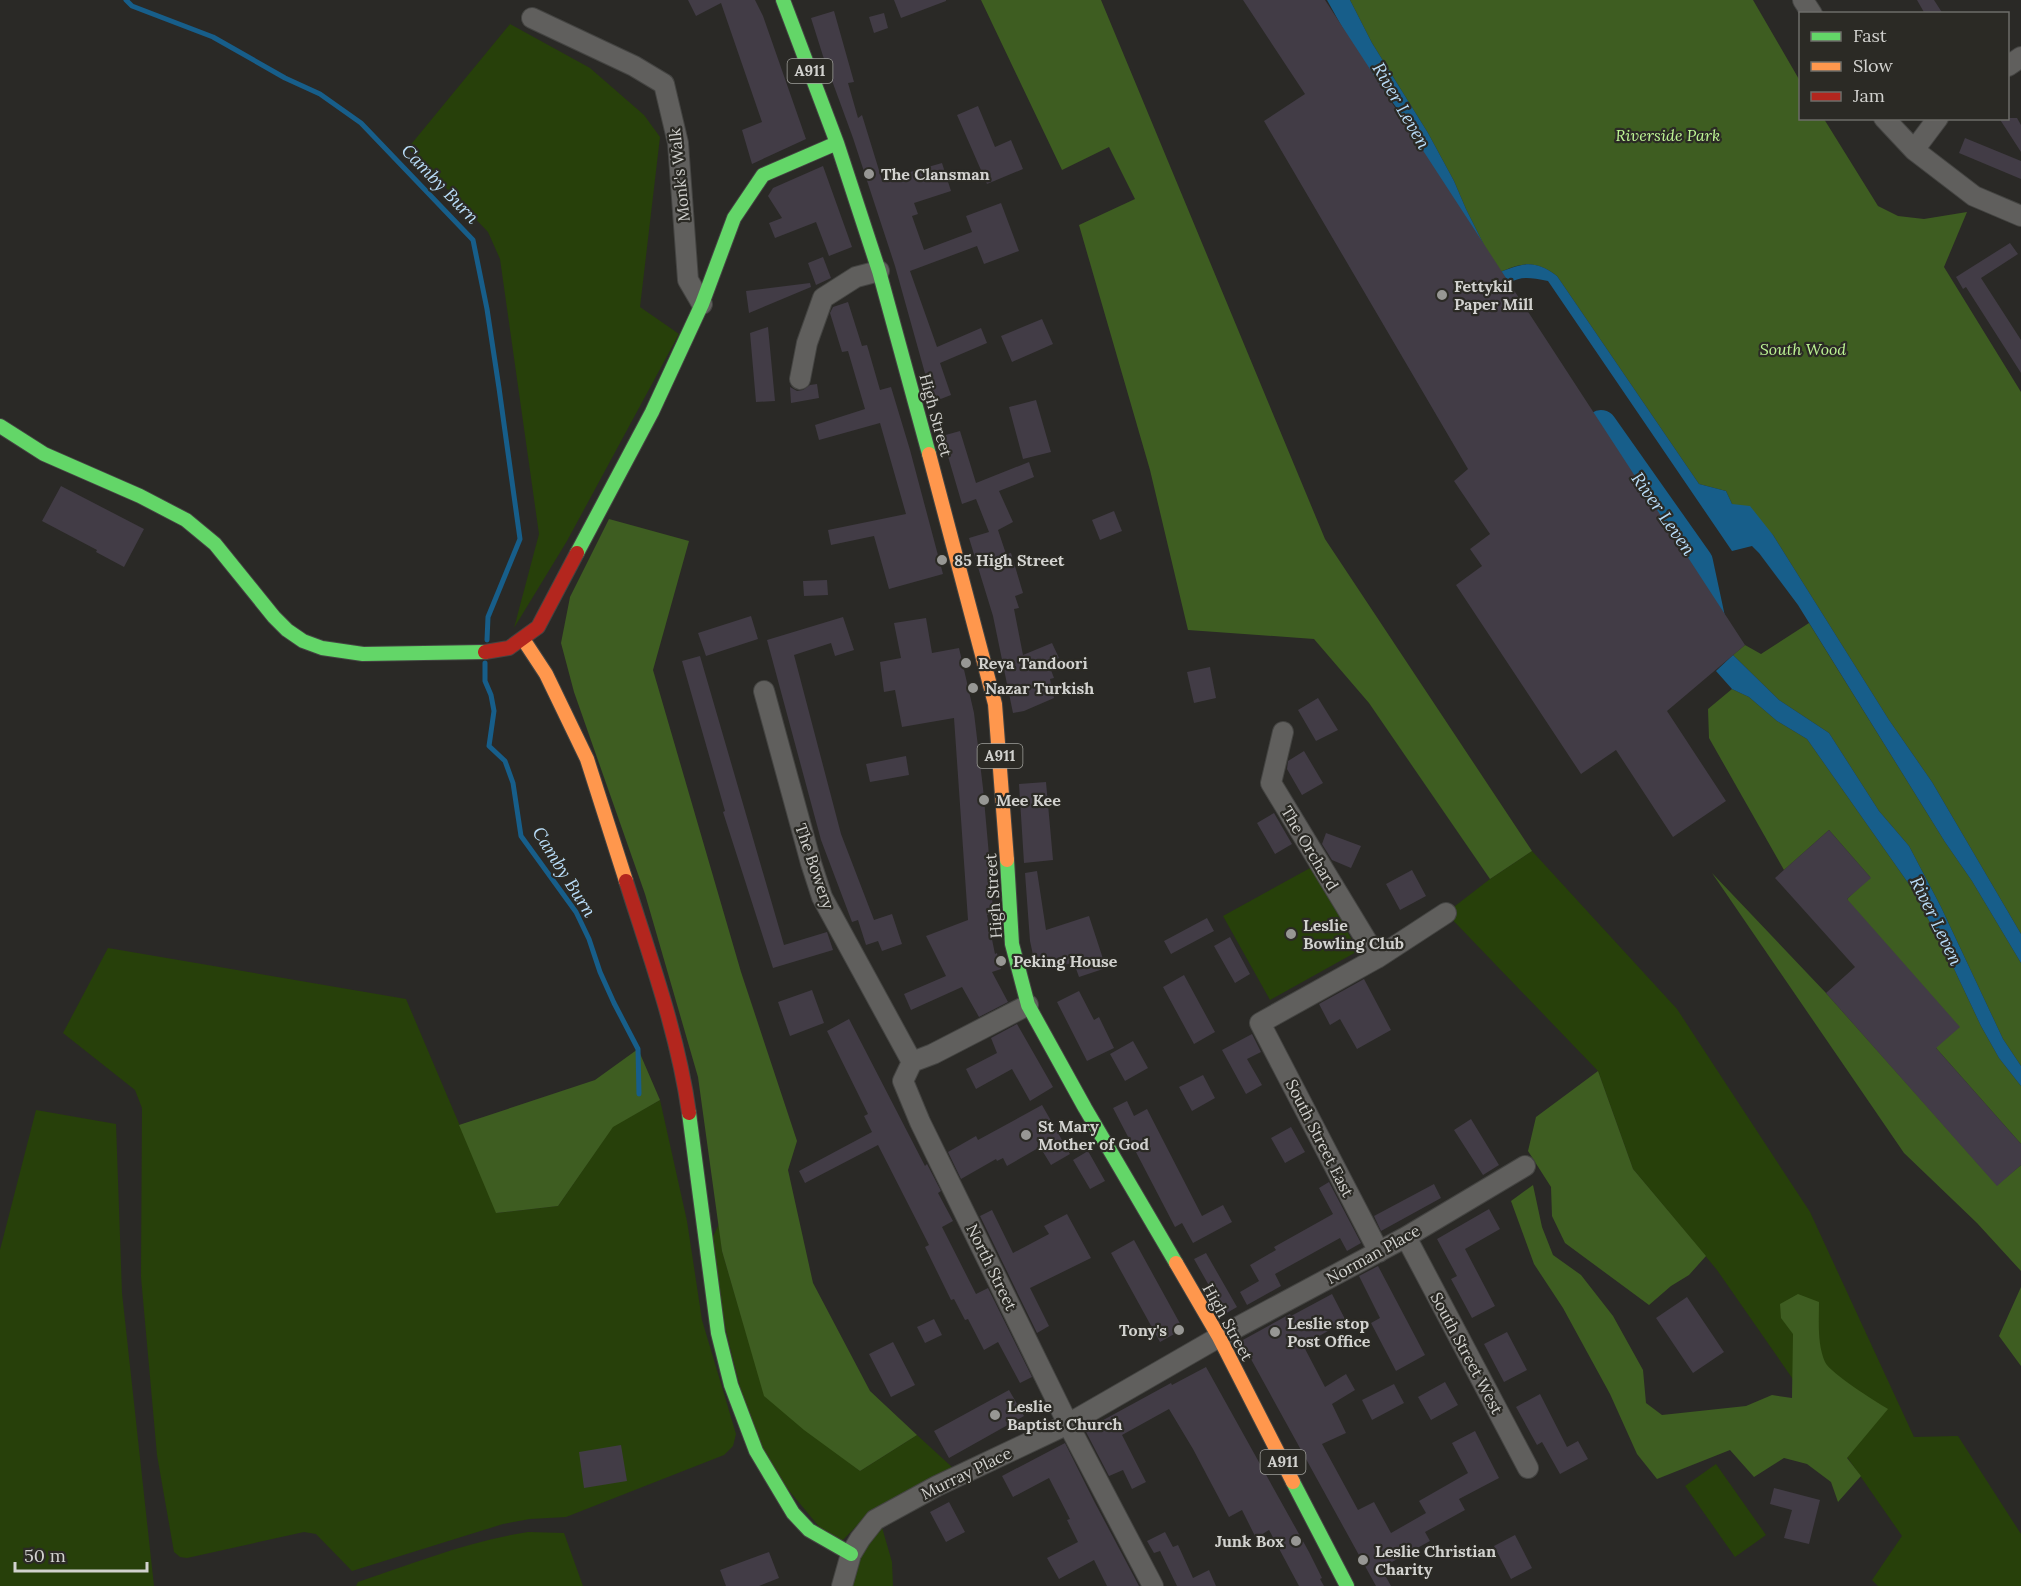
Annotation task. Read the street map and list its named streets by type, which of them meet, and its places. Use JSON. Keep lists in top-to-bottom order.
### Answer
{
  "streets": {
    "street": [
      "A911",
      "Monk's Walk",
      "High Street",
      "The Orchard",
      "The Bowery",
      "South Street East",
      "Norman Place",
      "North Street",
      "South Street West",
      "Murray Place"
    ]
  },
  "crossings": [
    ["A911", "High Street"],
    ["High Street", "Norman Place"],
    ["High Street", "Murray Place"],
    ["The Orchard", "South Street East"],
    ["The Bowery", "North Street"],
    ["South Street East", "Norman Place"],
    ["Norman Place", "South Street West"],
    ["Norman Place", "Murray Place"],
    ["North Street", "Murray Place"]
  ],
  "water": ["River Leven", "Camby Burn"],
  "parks": ["Riverside Park", "South Wood"],
  "places": [
    "The Clansman",
    "Fettykil Paper Mill",
    "85 High Street",
    "Reya Tandoori",
    "Nazar Turkish",
    "Mee Kee",
    "Leslie Bowling Club",
    "Peking House",
    "St Mary Mother of God",
    "Tony's",
    "Leslie stop Post Office",
    "Leslie Baptist Church",
    "Junk Box",
    "Leslie Christian Charity"
  ],
  "legend": ["Fast", "Slow", "Jam"],
  "scale_bar": "50 m"
}
